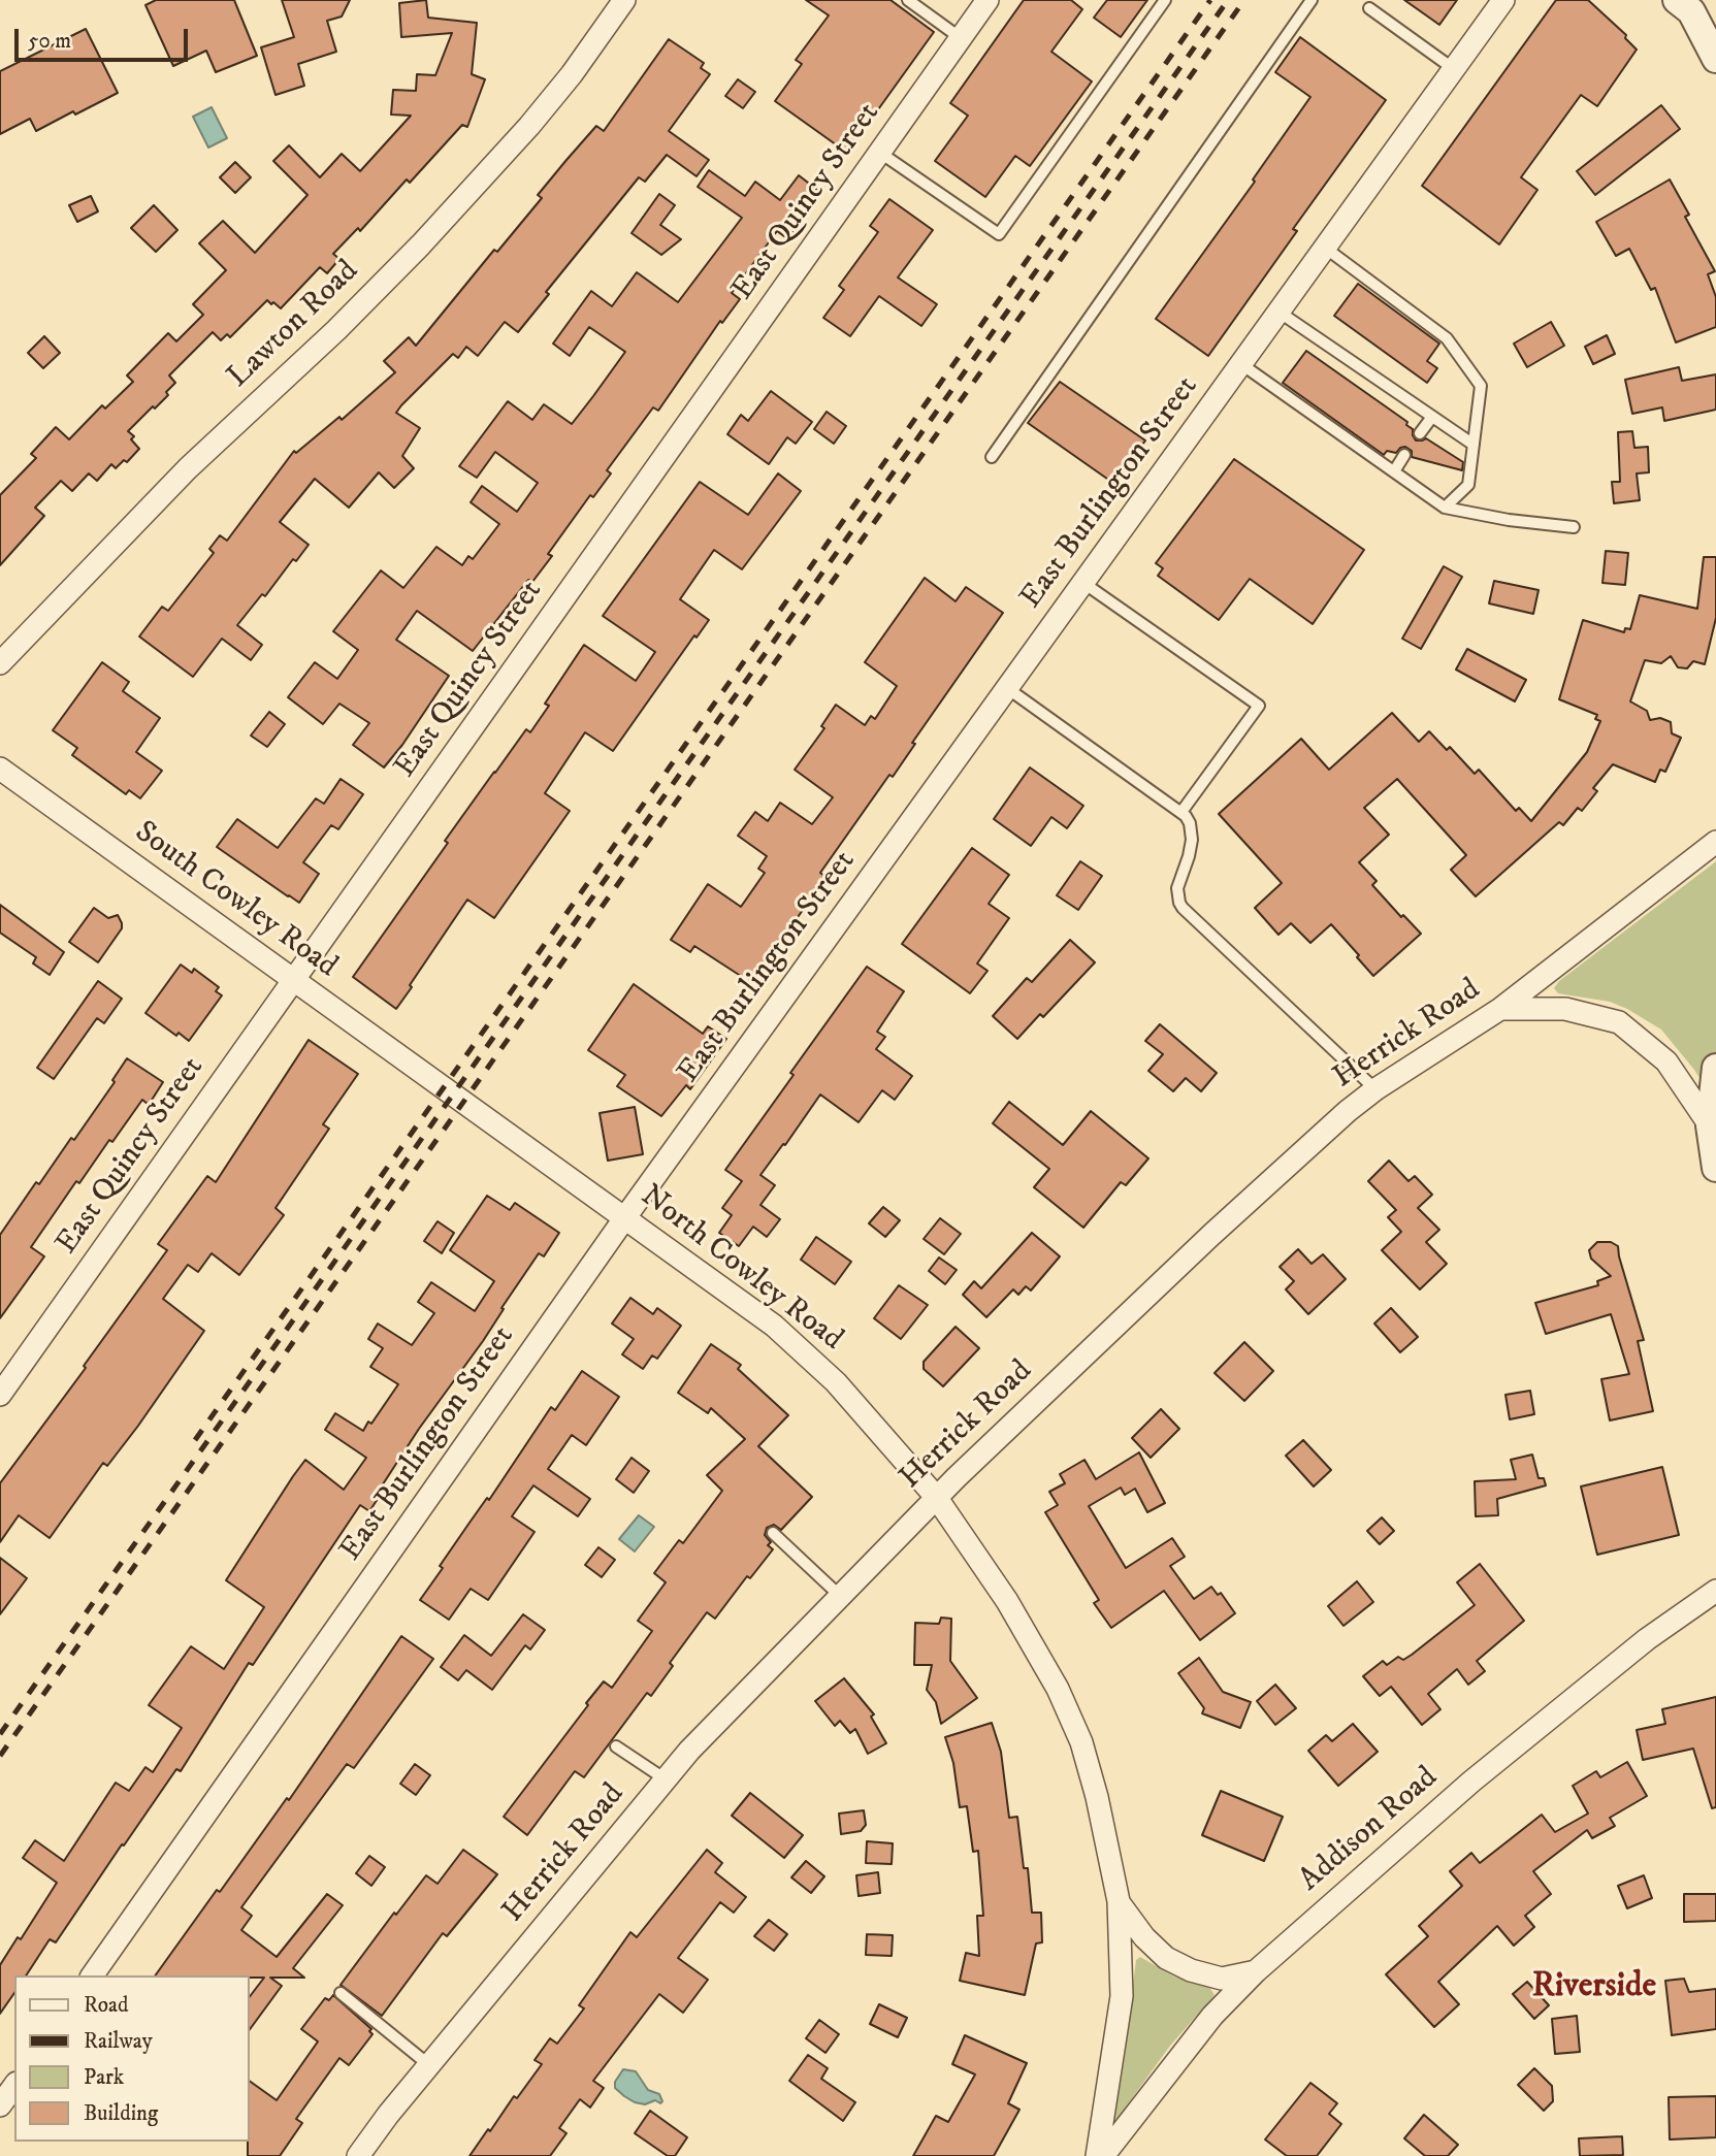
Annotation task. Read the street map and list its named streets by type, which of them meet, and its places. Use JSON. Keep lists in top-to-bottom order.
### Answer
{
  "streets": {
    "street": [
      "East Quincy Street",
      "Lawton Road",
      "East Burlington Street",
      "South Cowley Road",
      "Herrick Road",
      "North Cowley Road",
      "Addison Road"
    ]
  },
  "crossings": [
    ["East Quincy Street", "South Cowley Road"],
    ["East Burlington Street", "North Cowley Road"],
    ["South Cowley Road", "North Cowley Road"],
    ["Herrick Road", "North Cowley Road"],
    ["North Cowley Road", "Addison Road"]
  ],
  "districts": ["Riverside"],
  "legend": [
    "Road",
    "Railway",
    "Park",
    "Building"
  ],
  "scale_bar": "50 m"
}
